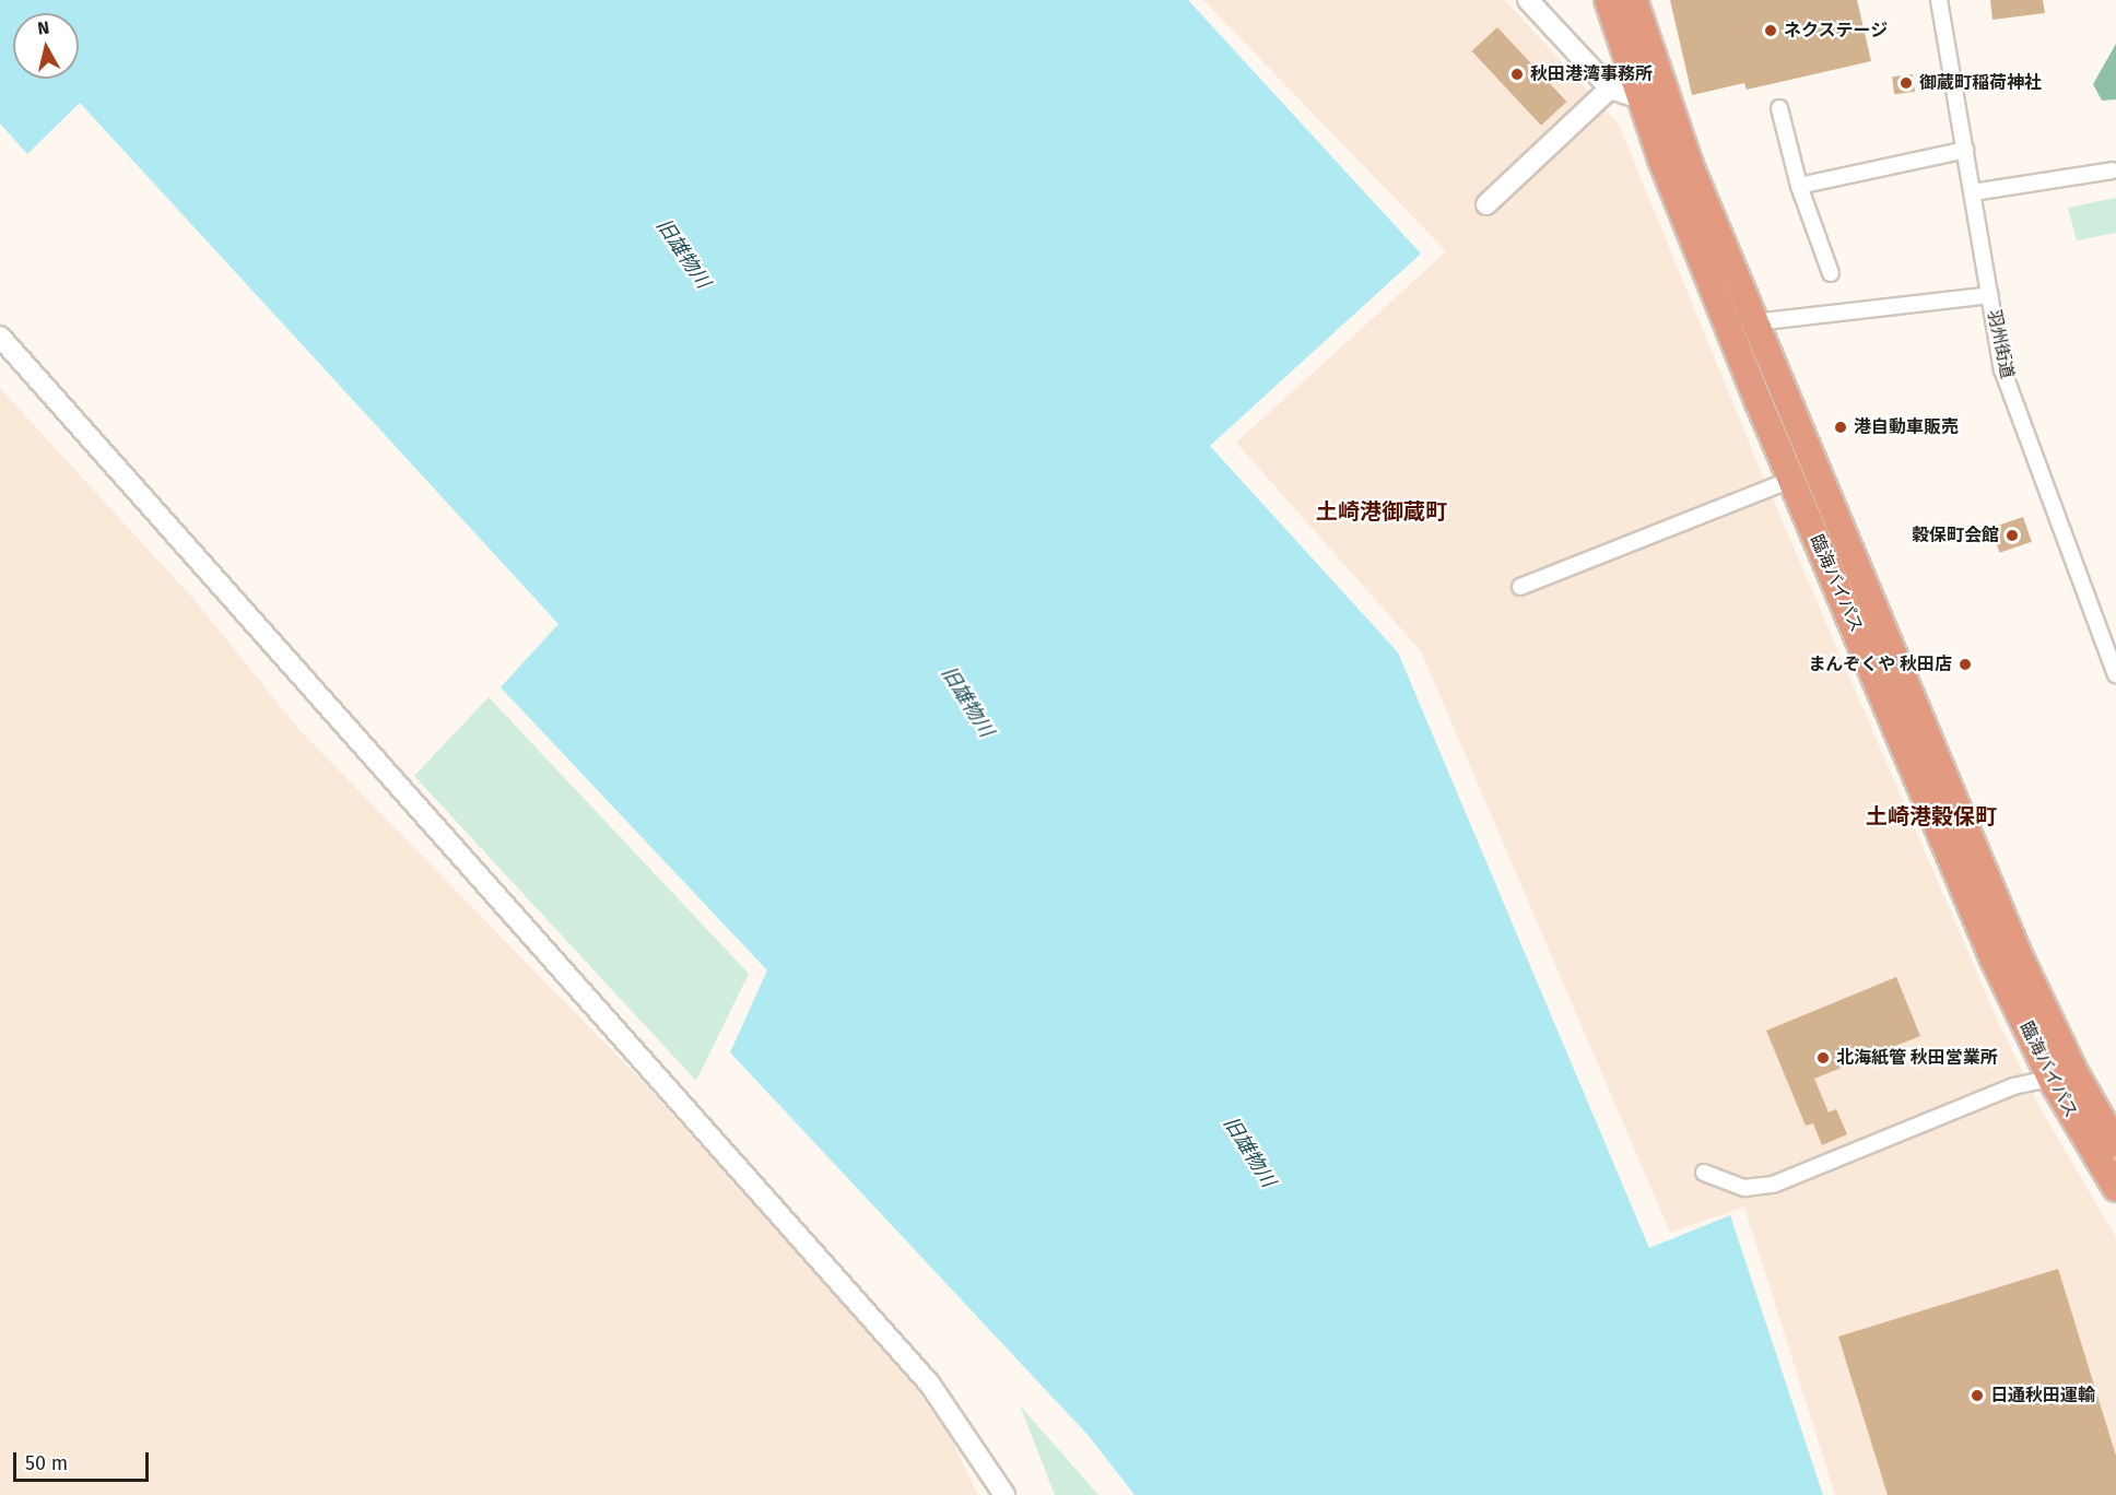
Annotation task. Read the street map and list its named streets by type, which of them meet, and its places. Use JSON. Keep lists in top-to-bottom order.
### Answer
{
  "streets": {
    "highway": ["臨海バイパス"],
    "street": ["羽州街道"]
  },
  "districts": ["土崎港御蔵町", "土崎港穀保町"],
  "water": ["旧雄物川"],
  "places": [
    "ネクステージ",
    "秋田港湾事務所",
    "御蔵町稲荷神社",
    "港自動車販売",
    "穀保町会館",
    "まんぞくや 秋田店",
    "北海紙管 秋田営業所",
    "日通秋田運輸"
  ],
  "scale_bar": "50 m",
  "north": "top"
}
